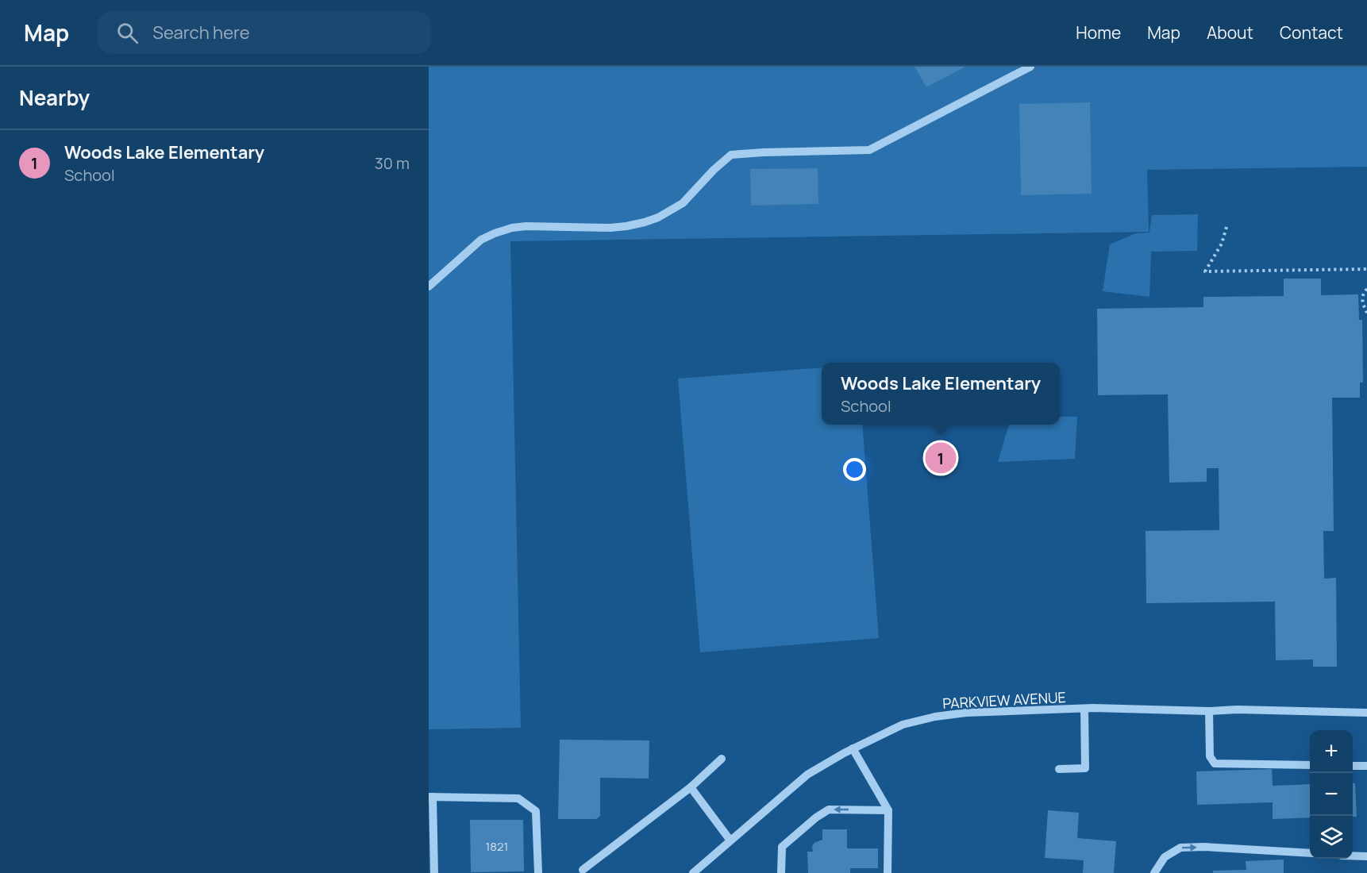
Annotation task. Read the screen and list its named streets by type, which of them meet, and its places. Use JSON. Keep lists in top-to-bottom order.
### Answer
{
  "streets": {
    "street": ["PARKVIEW AVENUE"]
  },
  "house_numbers": ["1821"],
  "page": {
    "header": "Map",
    "search": "Search here",
    "nav": [
      "Home",
      "Map",
      "About",
      "Contact"
    ],
    "heading": "Nearby",
    "list": [
      {
        "mark": "1",
        "name": "Woods Lake Elementary",
        "note": "School",
        "value": "30 m"
      }
    ],
    "popup": ["Woods Lake Elementary", "School"],
    "pins": "1",
    "map_buttons": ["+", "−"]
  }
}
